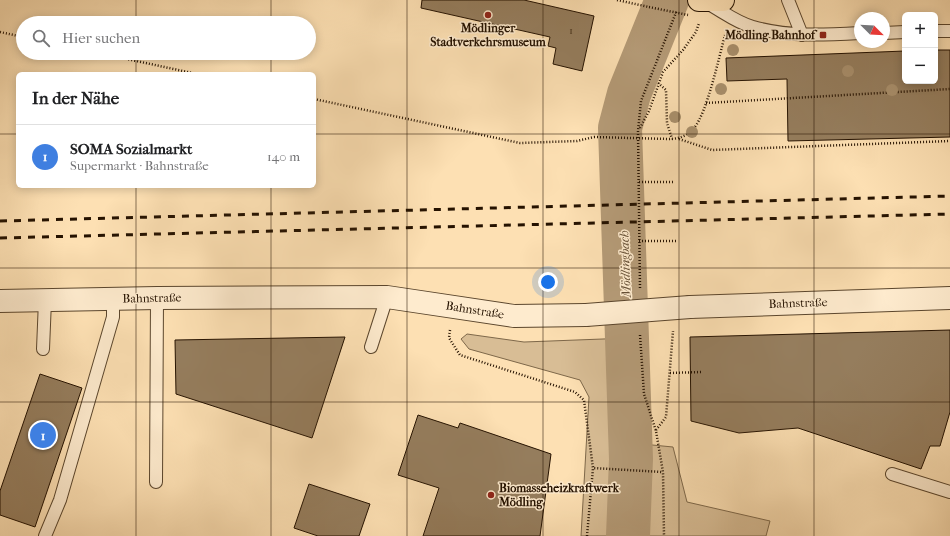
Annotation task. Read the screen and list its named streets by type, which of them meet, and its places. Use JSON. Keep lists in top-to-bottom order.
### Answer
{
  "streets": {
    "street": ["Bahnstraße"]
  },
  "water": ["Mödlingbach"],
  "places": {
    "other": ["Mödlinger Stadtverkehrsmuseum", "Biomasseheizkraftwerk Mödling"],
    "transit": ["Mödling Bahnhof"]
  },
  "house_numbers": ["1"],
  "north": "bottom right",
  "page": {
    "map_buttons": ["+", "−"],
    "search": "Hier suchen",
    "heading": "In der Nähe",
    "list": [
      {
        "mark": "1",
        "name": "SOMA Sozialmarkt",
        "note": "Supermarkt · Bahnstraße",
        "value": "140 m"
      }
    ],
    "pins": "1"
  }
}
